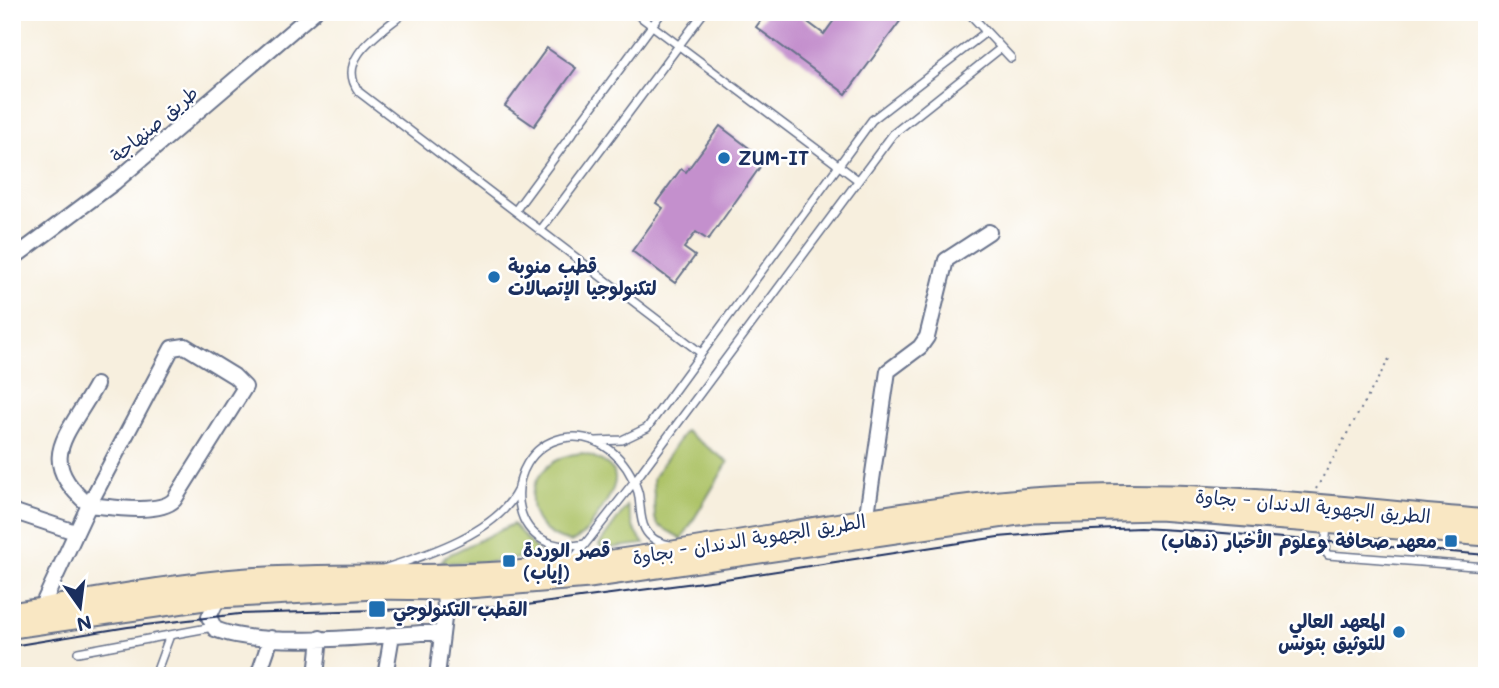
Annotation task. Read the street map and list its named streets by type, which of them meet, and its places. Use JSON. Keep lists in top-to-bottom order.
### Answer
{
  "streets": {
    "main road": ["الطريق الجهوية الدندان - بجاوة"],
    "street": ["طريق صنهاجة"]
  },
  "places": {
    "other": ["ZUM-IT", "قطب منوبة لتكنولوجيا الإتصالات", "المعهد العالي للتوثيق بتونس"],
    "transit": ["معهد صحافة وعلوم الأخبار (ذهاب)", "قصر الوردة (إياب)", "القطب التكنولوجي"]
  },
  "north": "bottom"
}
